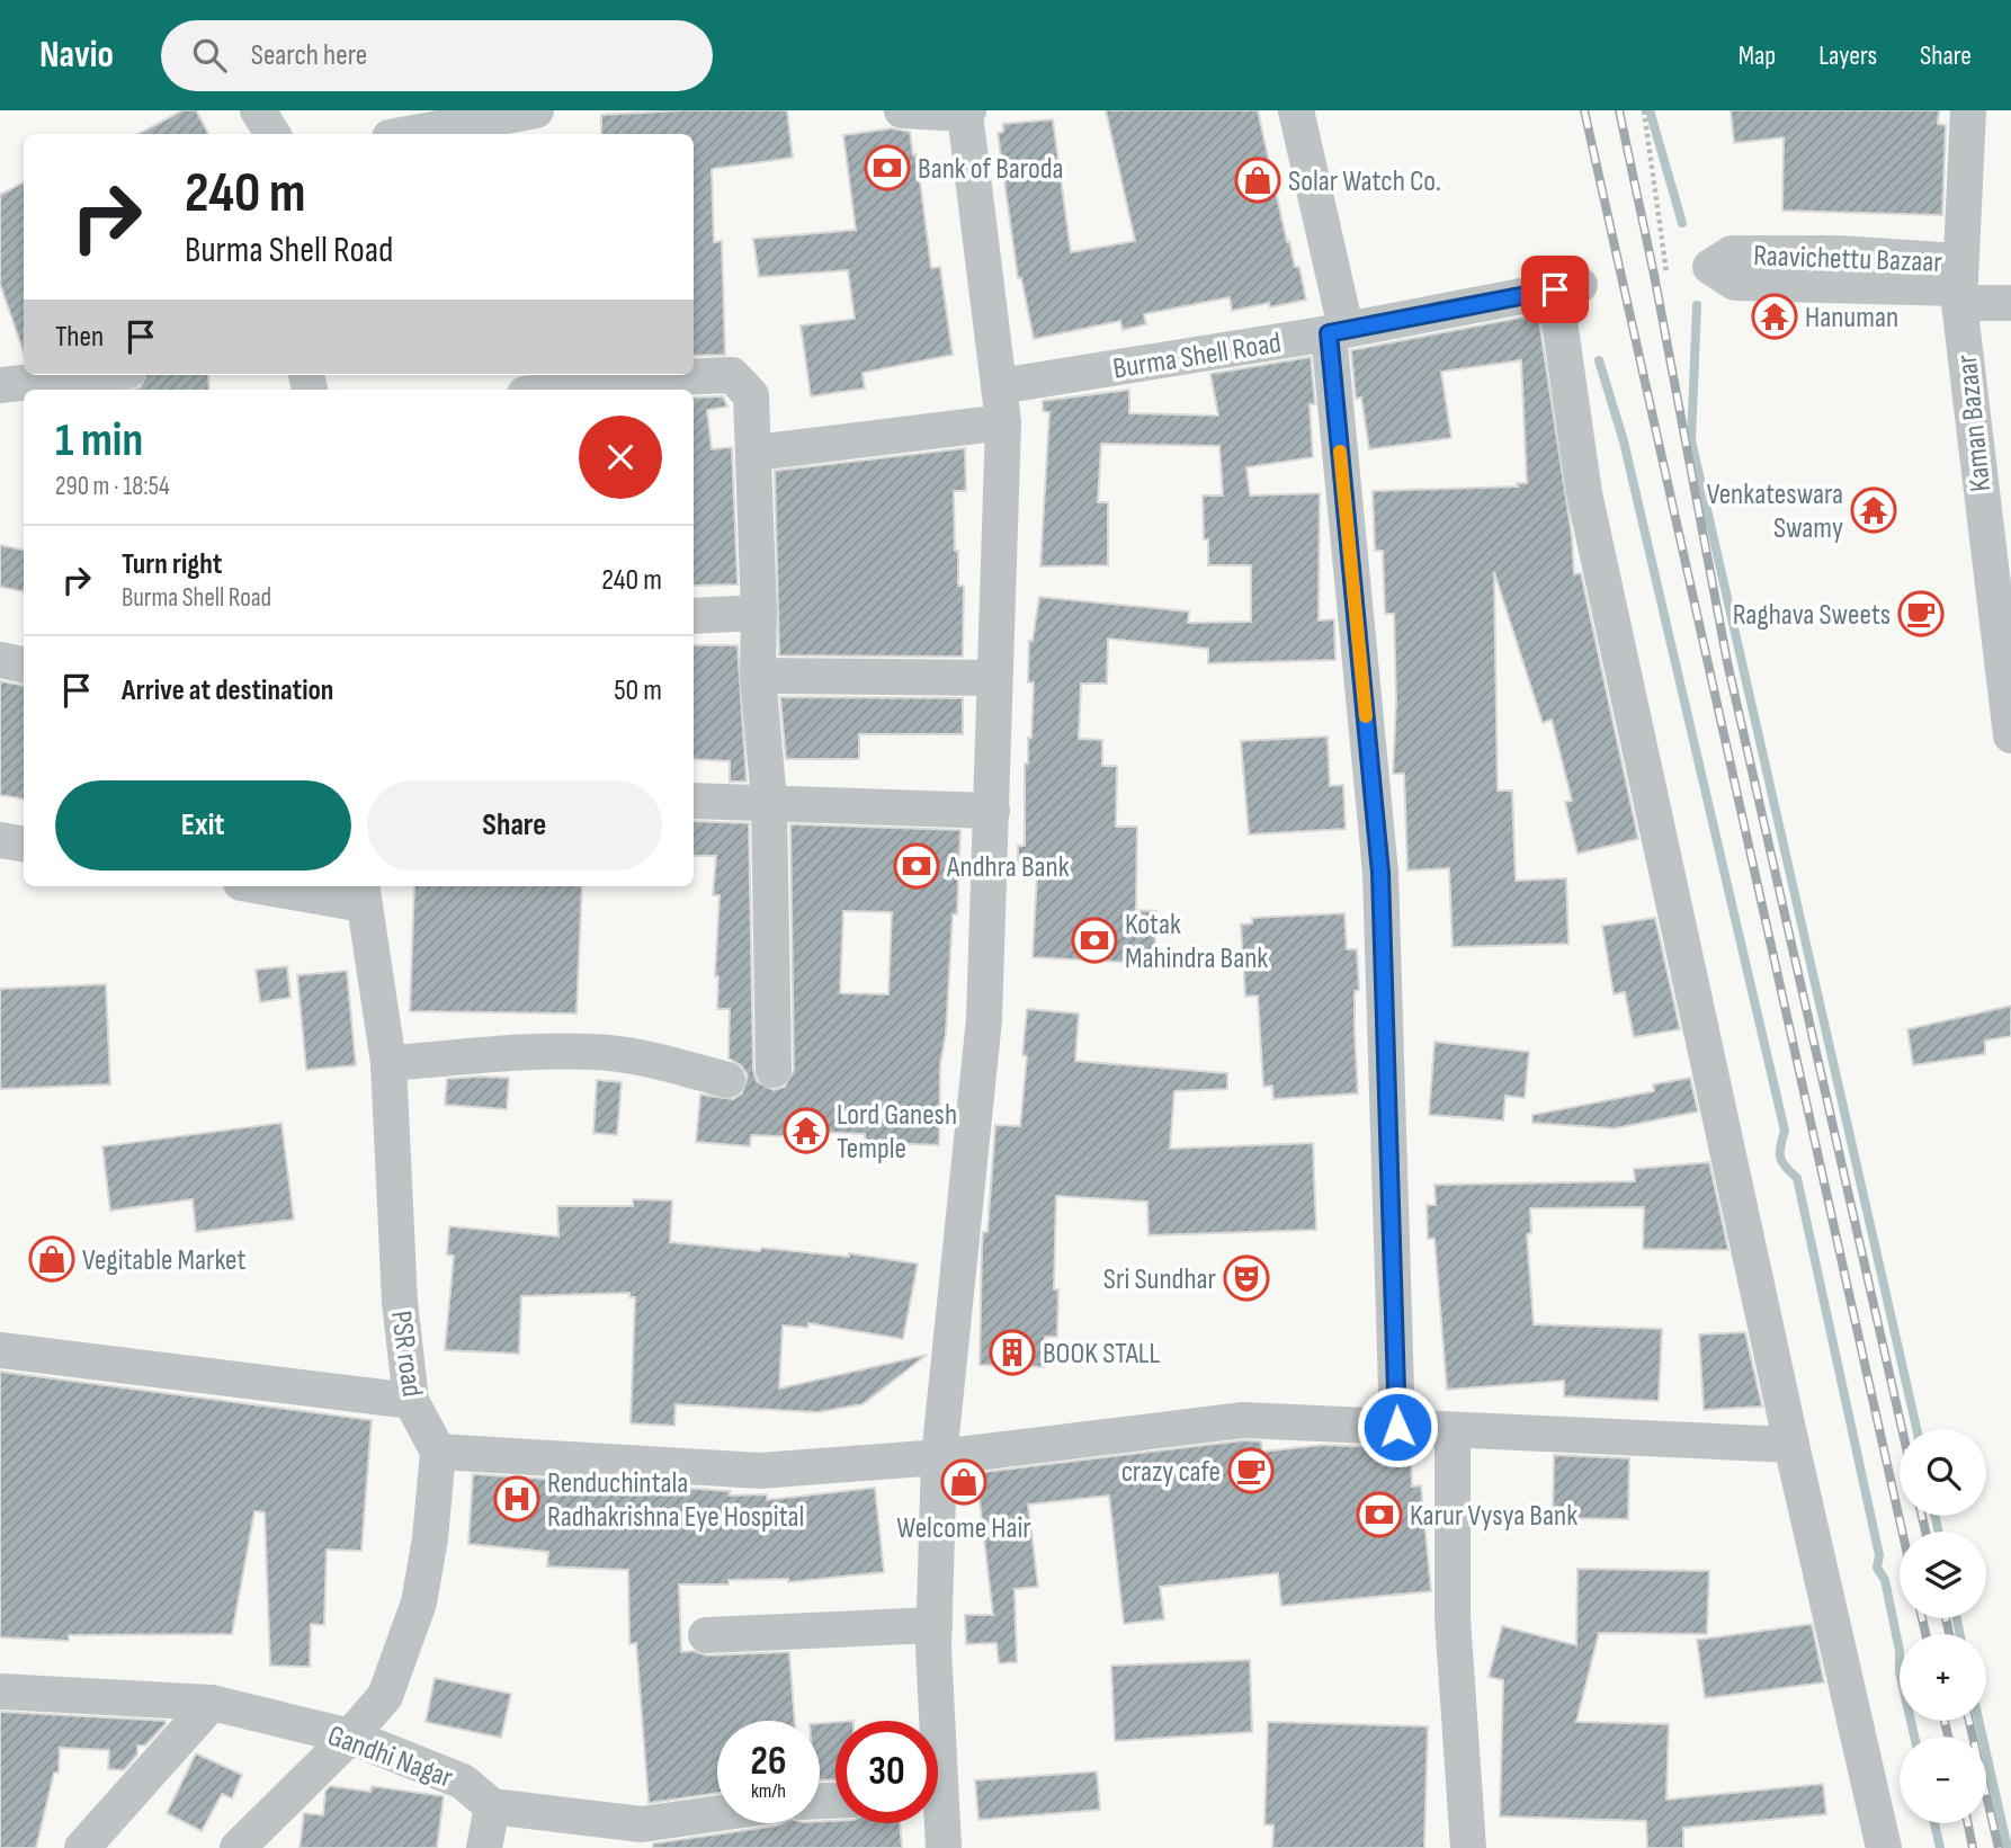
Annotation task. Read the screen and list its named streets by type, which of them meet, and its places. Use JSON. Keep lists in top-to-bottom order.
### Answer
{
  "streets": {
    "street": [
      "Raavichettu Bazaar",
      "Burma Shell Road",
      "Kaman Bazaar",
      "PSR road",
      "Gandhi Nagar"
    ]
  },
  "crossings": [
    ["Raavichettu Bazaar", "Kaman Bazaar"]
  ],
  "places": {
    "bank": [
      "Bank of Baroda",
      "Andhra Bank",
      "Kotak Mahindra Bank",
      "Karur Vysya Bank"
    ],
    "shop": ["Solar Watch Co.", "Vegitable Market", "Welcome Hair"],
    "temple": ["Hanuman", "Venkateswara Swamy", "Lord Ganesh Temple"],
    "cafe": ["Raghava Sweets", "crazy cafe"],
    "theatre": ["Sri Sundhar"],
    "building": ["BOOK STALL"],
    "hospital": ["Renduchintala Radhakrishna Eye Hospital"]
  },
  "page": {
    "header": "Navio",
    "search": "Search here",
    "nav": ["Map", "Layers", "Share"],
    "turn": ["240 m", "Burma Shell Road"],
    "then": "Then",
    "heading": ["1 min", "290 m · 18:54"],
    "list": [
      {
        "name": "Turn right",
        "note": "Burma Shell Road",
        "value": "240 m"
      },
      {
        "name": "Arrive at destination",
        "value": "50 m"
      }
    ],
    "buttons": ["Exit", "Share"],
    "map_buttons": ["+", "−"],
    "speed": "26 km/h",
    "limit": "30"
  }
}
